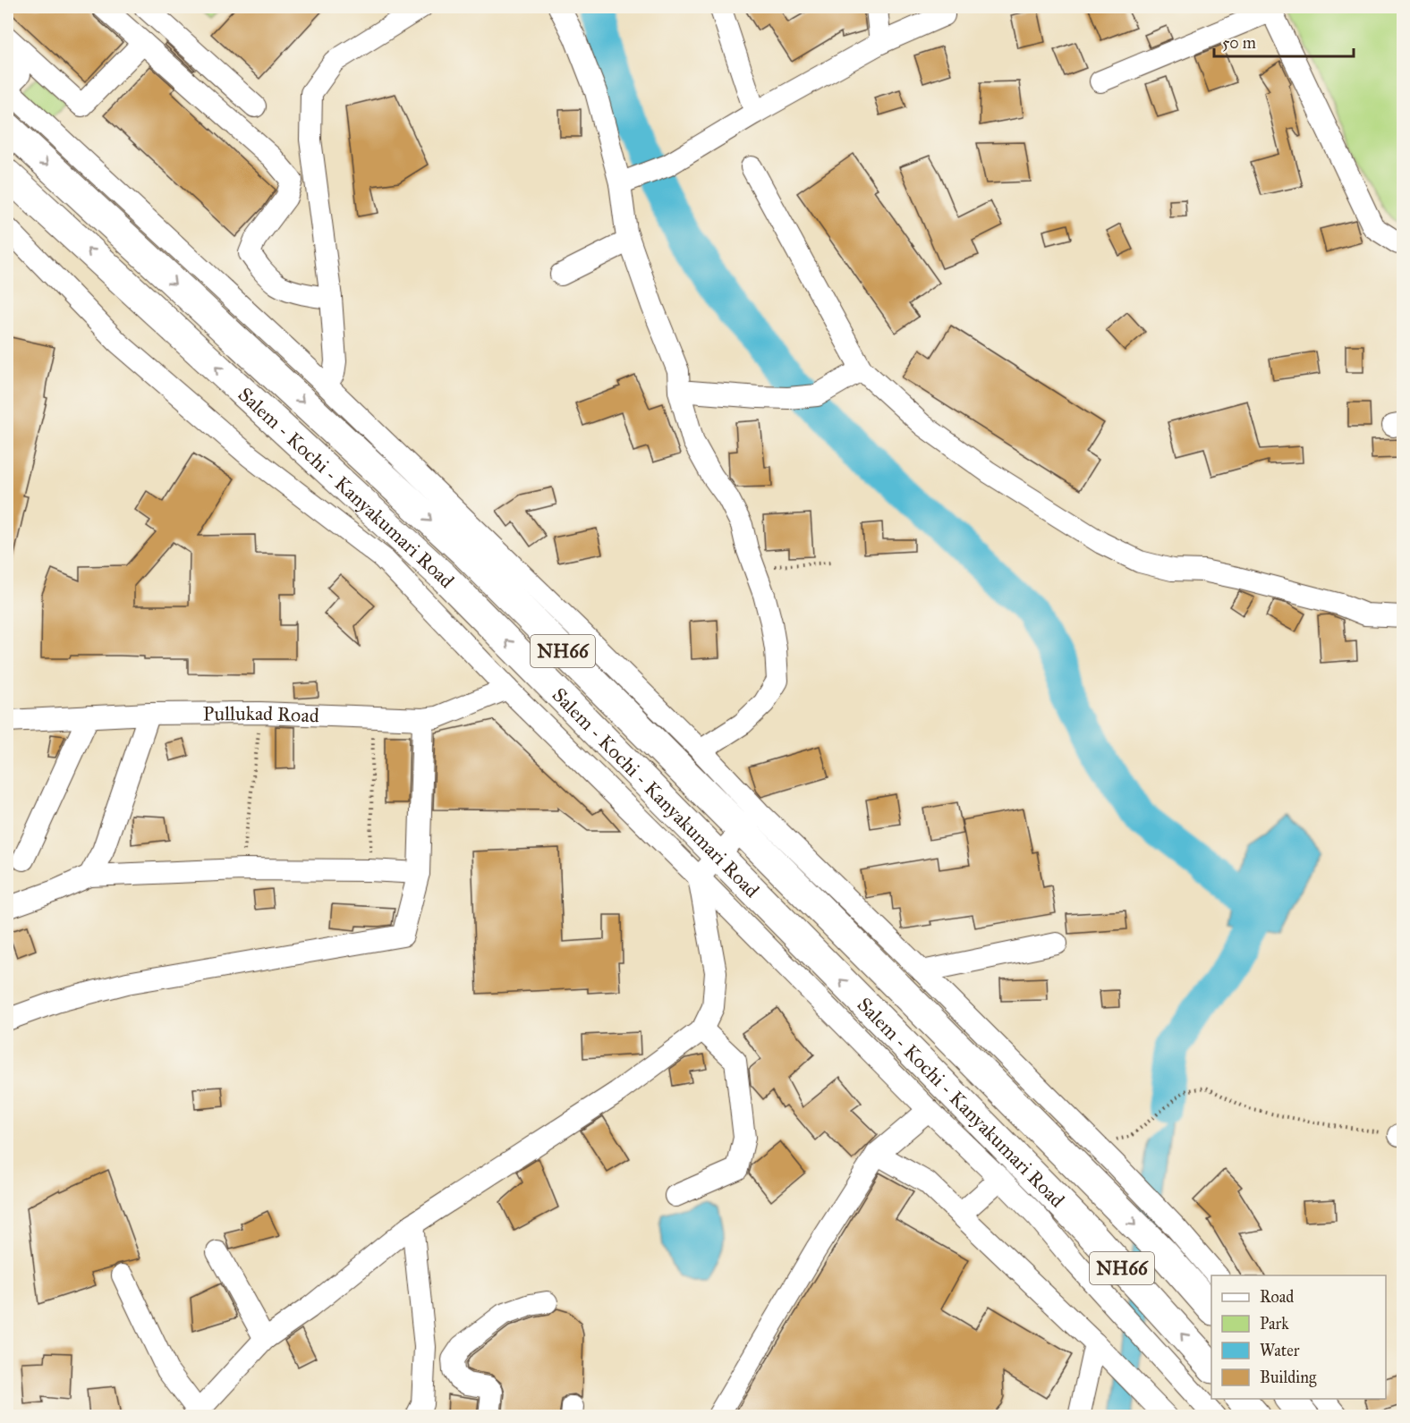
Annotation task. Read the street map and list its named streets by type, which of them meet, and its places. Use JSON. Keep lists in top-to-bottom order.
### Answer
{
  "streets": {
    "highway": ["Salem - Kochi - Kanyakumari Road", "NH66"],
    "street": ["Pullukad Road"]
  },
  "legend": [
    "Road",
    "Park",
    "Water",
    "Building"
  ],
  "scale_bar": "50 m"
}
